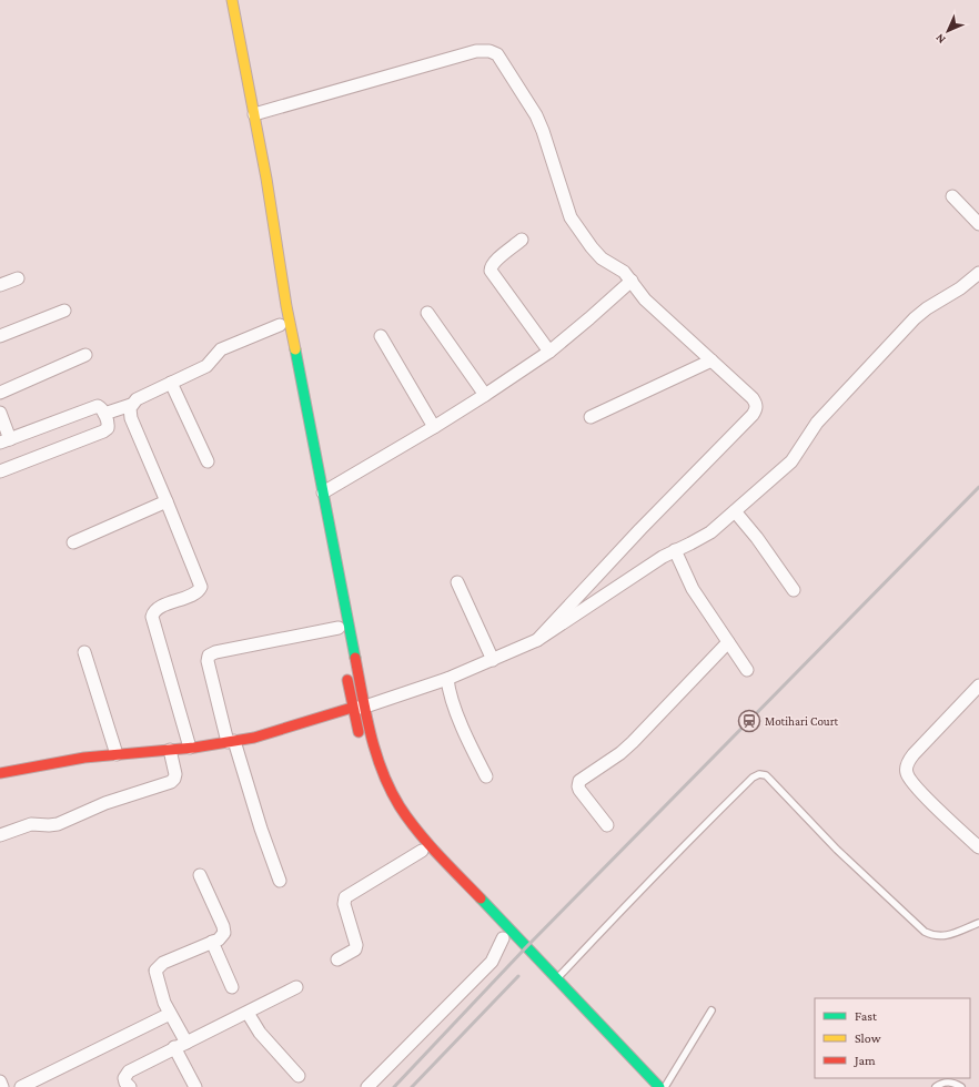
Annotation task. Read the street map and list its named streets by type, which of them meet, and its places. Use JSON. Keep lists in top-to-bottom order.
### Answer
{
  "places": {
    "station": ["Motihari Court"]
  },
  "legend": ["Fast", "Slow", "Jam"],
  "north": "bottom left"
}
